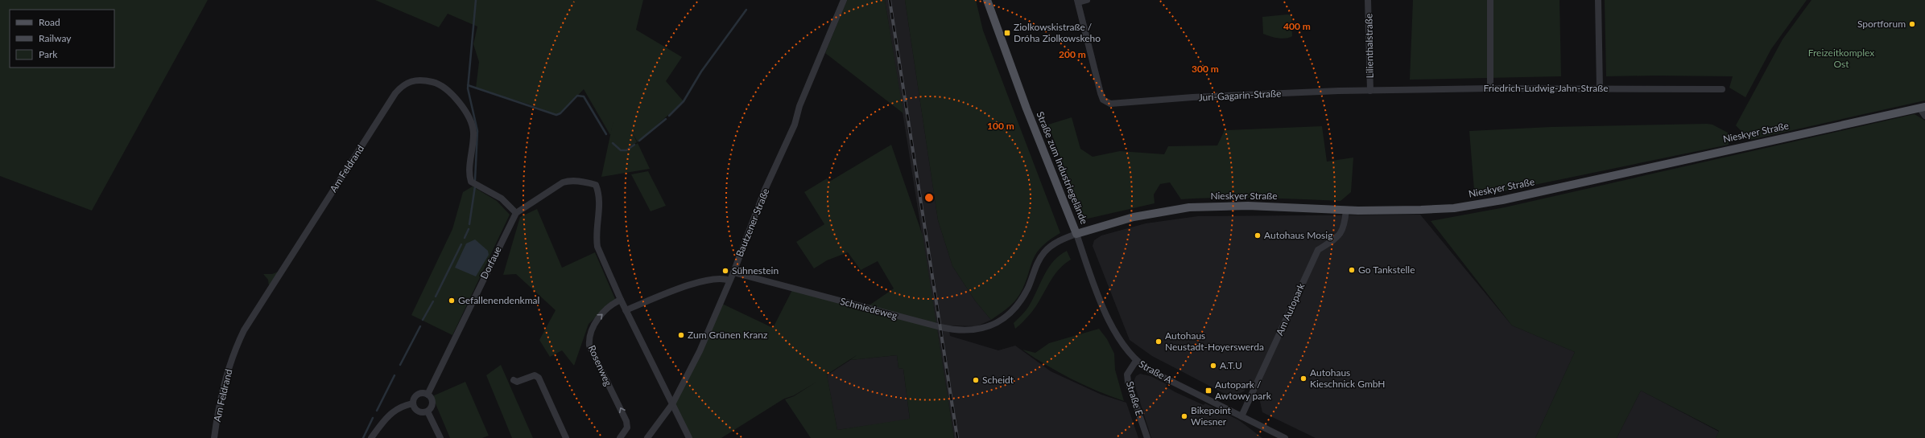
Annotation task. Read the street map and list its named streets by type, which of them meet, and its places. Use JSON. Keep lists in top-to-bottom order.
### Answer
{
  "streets": {
    "main road": ["Nieskyer Straße", "Straße zum Industriegelände"],
    "street": [
      "Lilienthalstraße",
      "Friedrich-Ludwig-Jahn-Straße",
      "Juri-Gagarin-Straße",
      "Am Feldrand",
      "Bautzener Straße",
      "Dorfaue",
      "Schmiedeweg",
      "Am Autopark",
      "Rosenweg",
      "Straße A",
      "Straße E"
    ]
  },
  "crossings": [
    ["Lilienthalstraße", "Friedrich-Ludwig-Jahn-Straße"],
    ["Lilienthalstraße", "Juri-Gagarin-Straße"],
    ["Friedrich-Ludwig-Jahn-Straße", "Juri-Gagarin-Straße"],
    ["Nieskyer Straße", "Straße zum Industriegelände"],
    ["Nieskyer Straße", "Am Autopark"],
    ["Nieskyer Straße", "Straße A"],
    ["Straße zum Industriegelände", "Schmiedeweg"],
    ["Straße zum Industriegelände", "Straße A"],
    ["Am Feldrand", "Dorfaue"],
    ["Bautzener Straße", "Schmiedeweg"],
    ["Am Autopark", "Straße A"],
    ["Straße A", "Straße E"]
  ],
  "one_way": ["Rosenweg"],
  "parks": ["Freizeitkomplex Ost"],
  "places": {
    "other": [
      "Sportforum",
      "Autohaus Mosig",
      "Go Tankstelle",
      "Sühnestein",
      "Gefallenendenkmal",
      "Zum Grünen Kranz",
      "Autohaus Neustadt-Hoyerswerda",
      "A.T.U",
      "Autohaus Kieschnick GmbH",
      "Scheidt",
      "Bikepoint Wiesner"
    ],
    "transit": ["Ziolkowskistraße / Dróha Ziolkowskeho", "Autopark / Awtowy park"]
  },
  "legend": ["Road", "Railway", "Park"],
  "rings": [
    "400 m",
    "200 m",
    "300 m",
    "100 m"
  ]
}
